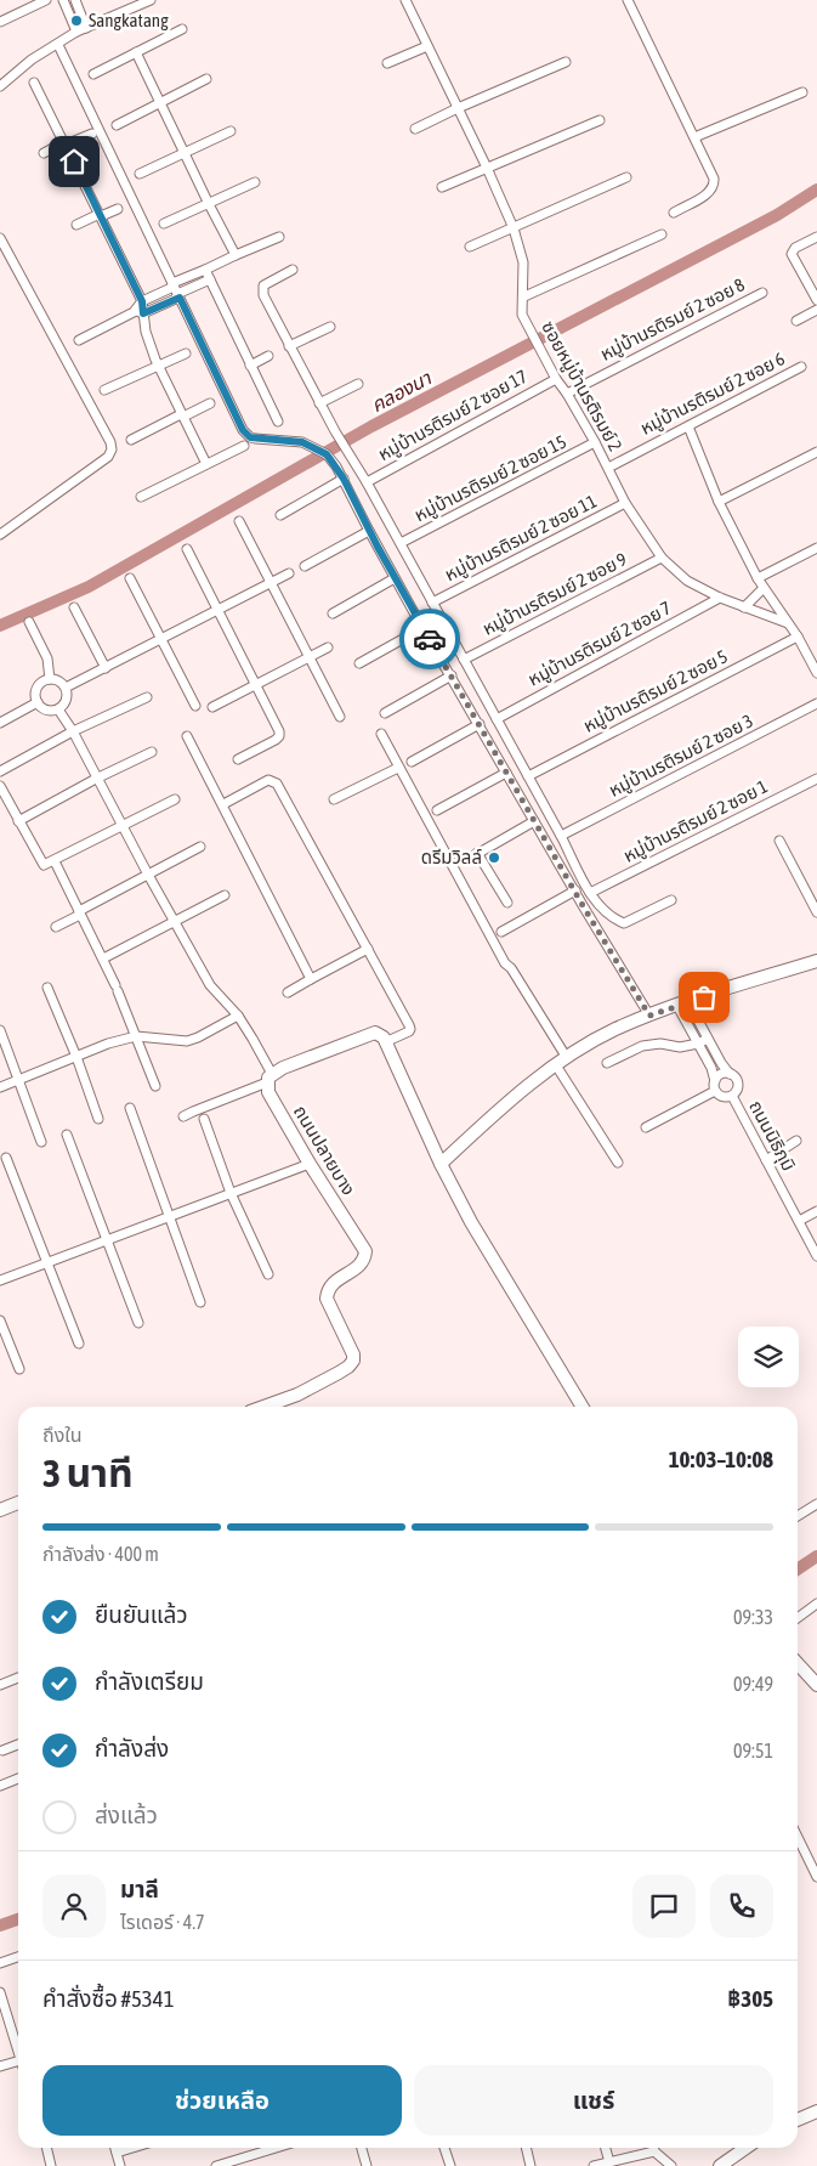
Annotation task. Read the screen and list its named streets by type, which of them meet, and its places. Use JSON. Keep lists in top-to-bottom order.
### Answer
{
  "streets": {
    "street": [
      "หมู่บ้านรติรมย์ 2 ซอย 8",
      "ซอยหมู่บ้านรติรมย์ 2",
      "หมู่บ้านรติรมย์ 2 ซอย 6",
      "หมู่บ้านรติรมย์ 2 ซอย 17",
      "หมู่บ้านรติรมย์ 2 ซอย 15",
      "หมู่บ้านรติรมย์ 2 ซอย 11",
      "หมู่บ้านรติรมย์ 2 ซอย 9",
      "หมู่บ้านรติรมย์ 2 ซอย 7",
      "หมู่บ้านรติรมย์ 2 ซอย 5",
      "หมู่บ้านรติรมย์ 2 ซอย 3",
      "หมู่บ้านรติรมย์ 2 ซอย 1",
      "ถนนนิธิภุมิ",
      "ถนนปลายบาง"
    ]
  },
  "crossings": [
    ["หมู่บ้านรติรมย์ 2 ซอย 8", "ซอยหมู่บ้านรติรมย์ 2"],
    ["ซอยหมู่บ้านรติรมย์ 2", "หมู่บ้านรติรมย์ 2 ซอย 6"],
    ["ซอยหมู่บ้านรติรมย์ 2", "หมู่บ้านรติรมย์ 2 ซอย 17"],
    ["ซอยหมู่บ้านรติรมย์ 2", "หมู่บ้านรติรมย์ 2 ซอย 15"],
    ["ซอยหมู่บ้านรติรมย์ 2", "หมู่บ้านรติรมย์ 2 ซอย 11"],
    ["ซอยหมู่บ้านรติรมย์ 2", "หมู่บ้านรติรมย์ 2 ซอย 9"],
    ["ซอยหมู่บ้านรติรมย์ 2", "หมู่บ้านรติรมย์ 2 ซอย 7"]
  ],
  "water": ["คลองนา"],
  "places": ["Sangkatang", "ดรีมวิลล์"],
  "page": {
    "heading": ["3 นาที", "ถึงใน", "10:03–10:08"],
    "panel": [
      "มาลี",
      "ไรเดอร์ · 4.7",
      "คำสั่งซื้อ #5341",
      "฿305"
    ],
    "bar": "กำลังส่ง · 400 m",
    "list": [
      ["ยืนยันแล้ว", "09:33"],
      ["กำลังเตรียม", "09:49"],
      ["กำลังส่ง", "09:51"],
      "ส่งแล้ว"
    ],
    "buttons": ["ช่วยเหลือ", "แชร์"]
  }
}
